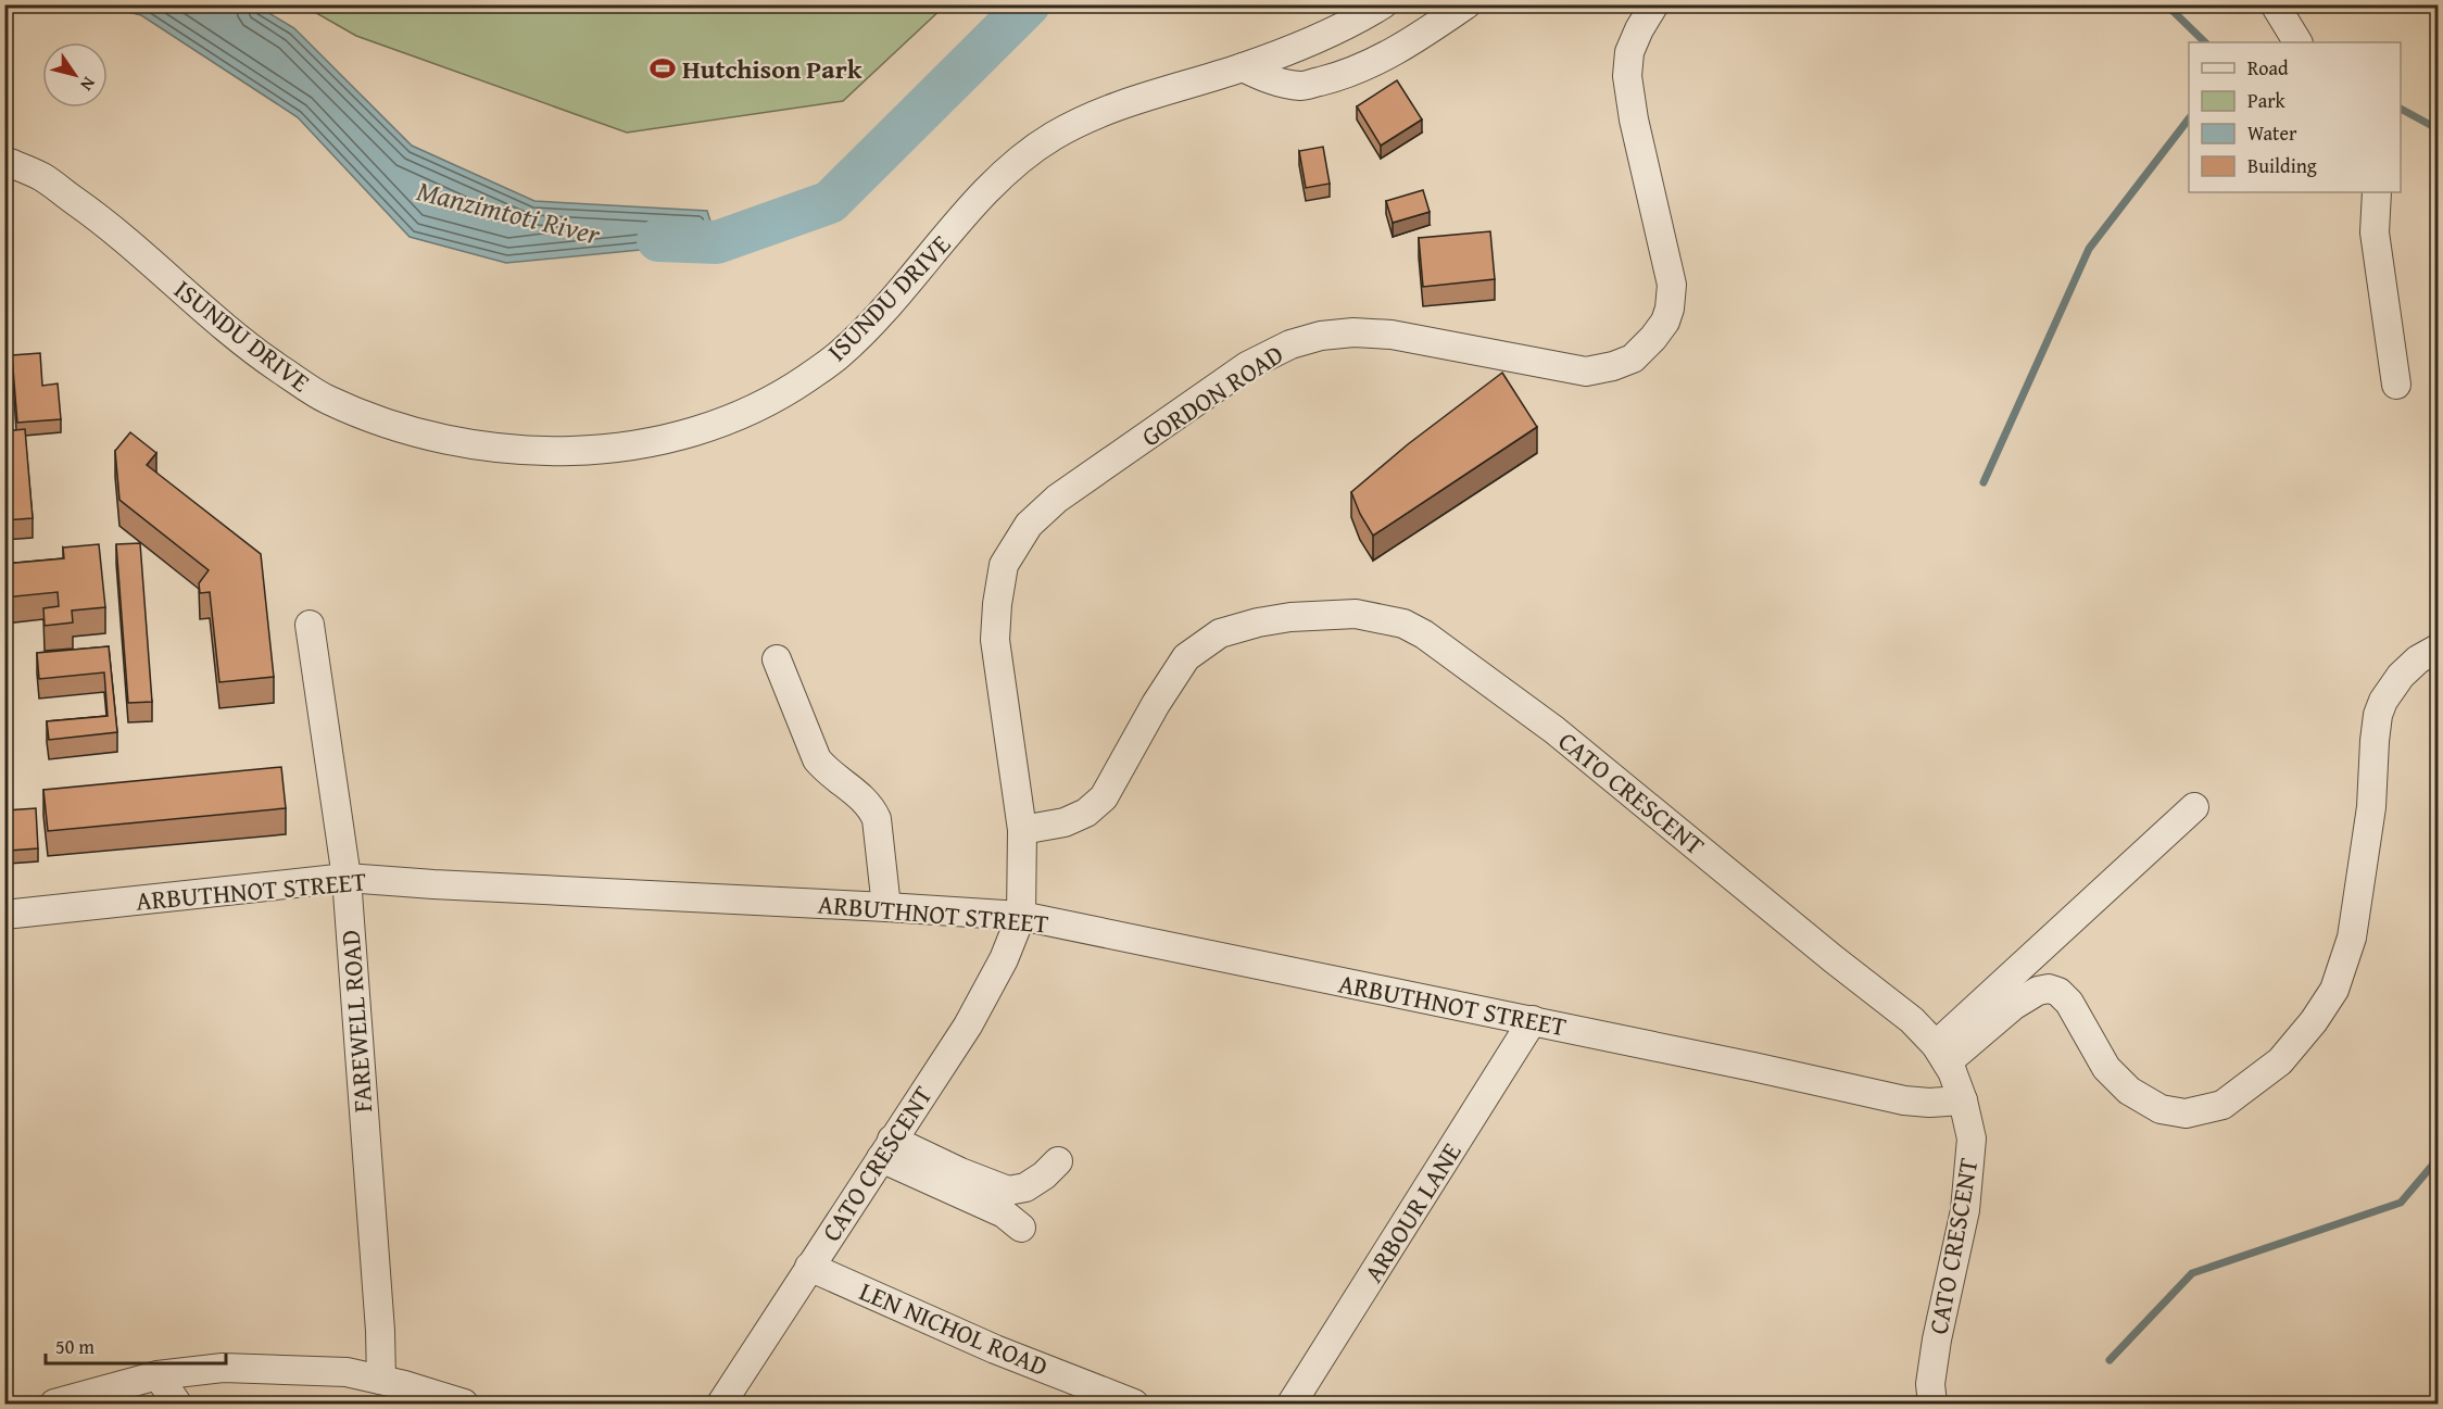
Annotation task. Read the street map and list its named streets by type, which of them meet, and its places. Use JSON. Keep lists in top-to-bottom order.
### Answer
{
  "streets": {
    "street": [
      "ISUNDU DRIVE",
      "GORDON ROAD",
      "CATO CRESCENT",
      "ARBUTHNOT STREET",
      "FAREWELL ROAD",
      "ARBOUR LANE",
      "LEN NICHOL ROAD"
    ]
  },
  "crossings": [
    ["GORDON ROAD", "CATO CRESCENT"],
    ["GORDON ROAD", "ARBUTHNOT STREET"],
    ["CATO CRESCENT", "ARBUTHNOT STREET"],
    ["CATO CRESCENT", "LEN NICHOL ROAD"],
    ["ARBUTHNOT STREET", "FAREWELL ROAD"],
    ["ARBUTHNOT STREET", "ARBOUR LANE"]
  ],
  "water": ["Manzimtoti River"],
  "places": {
    "sports": ["Hutchison Park"]
  },
  "legend": [
    "Road",
    "Park",
    "Water",
    "Building"
  ],
  "scale_bar": "50 m",
  "north": "bottom right"
}
